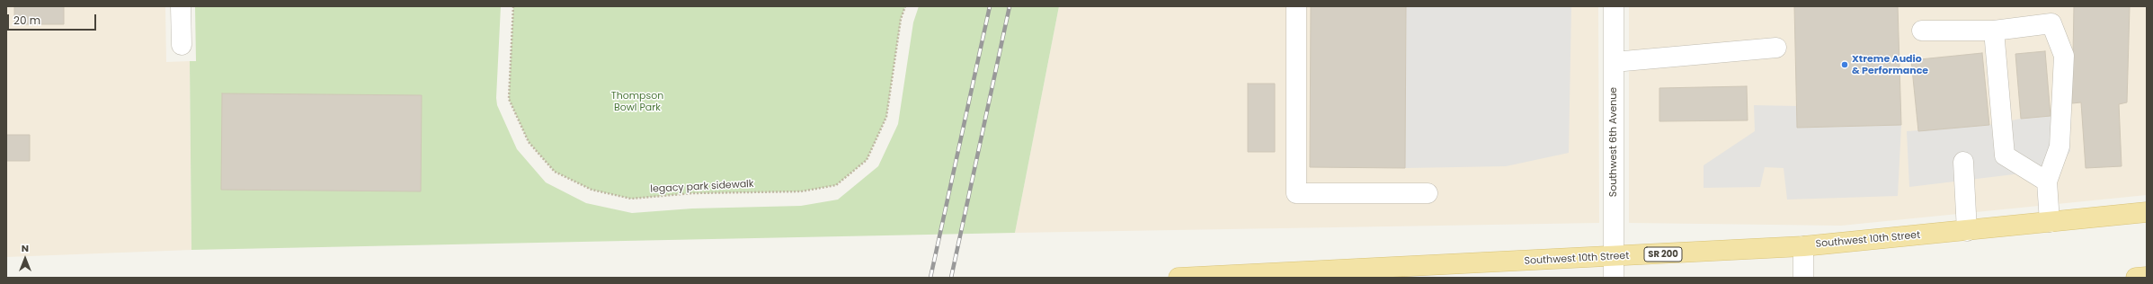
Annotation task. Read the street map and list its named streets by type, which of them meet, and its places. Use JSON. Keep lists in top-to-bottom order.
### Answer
{
  "streets": {
    "main road": ["Southwest 10th Street", "SR 200"],
    "street": ["Southwest 6th Avenue"],
    "path": ["legacy park sidewalk"]
  },
  "crossings": [
    ["Southwest 6th Avenue", "Southwest 10th Street"]
  ],
  "parks": ["Thompson Bowl Park"],
  "places": ["Xtreme Audio & Performance"],
  "scale_bar": "20 m",
  "north": "top"
}
